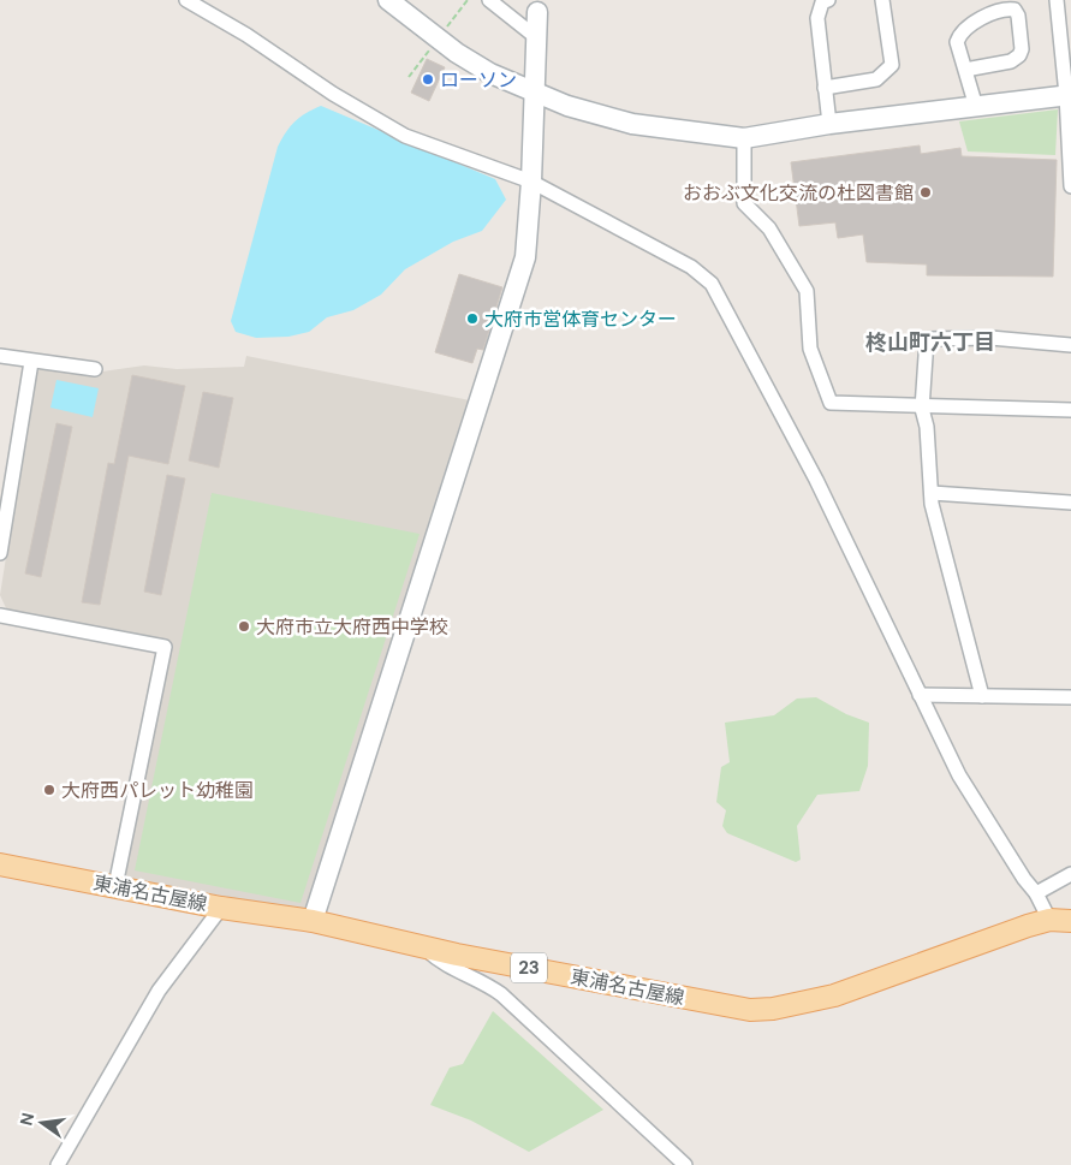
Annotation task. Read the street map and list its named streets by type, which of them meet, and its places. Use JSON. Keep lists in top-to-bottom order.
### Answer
{
  "streets": {
    "main road": ["東浦名古屋線", "23"]
  },
  "districts": ["柊山町六丁目"],
  "places": [
    "ローソン",
    "おおぶ文化交流の杜図書館",
    "大府市営体育センター",
    "大府市立大府西中学校",
    "大府西パレット幼稚園"
  ],
  "north": "left"
}
